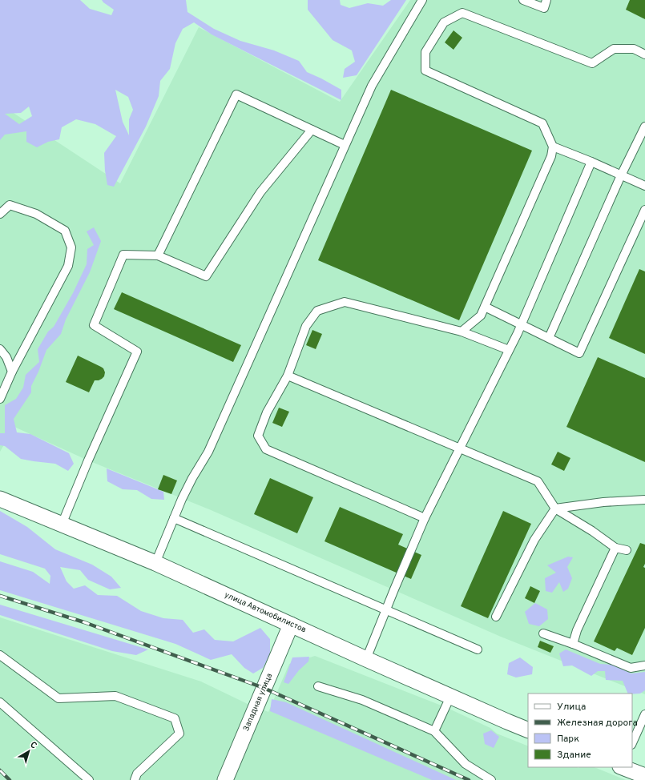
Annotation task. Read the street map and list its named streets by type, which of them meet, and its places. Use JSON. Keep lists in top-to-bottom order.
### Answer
{
  "streets": {
    "street": ["улица Автомобилистов", "Западная улица"]
  },
  "crossings": [
    ["улица Автомобилистов", "Западная улица"]
  ],
  "legend": [
    "Улица",
    "Железная дорога",
    "Парк",
    "Здание"
  ],
  "north": "top right"
}
